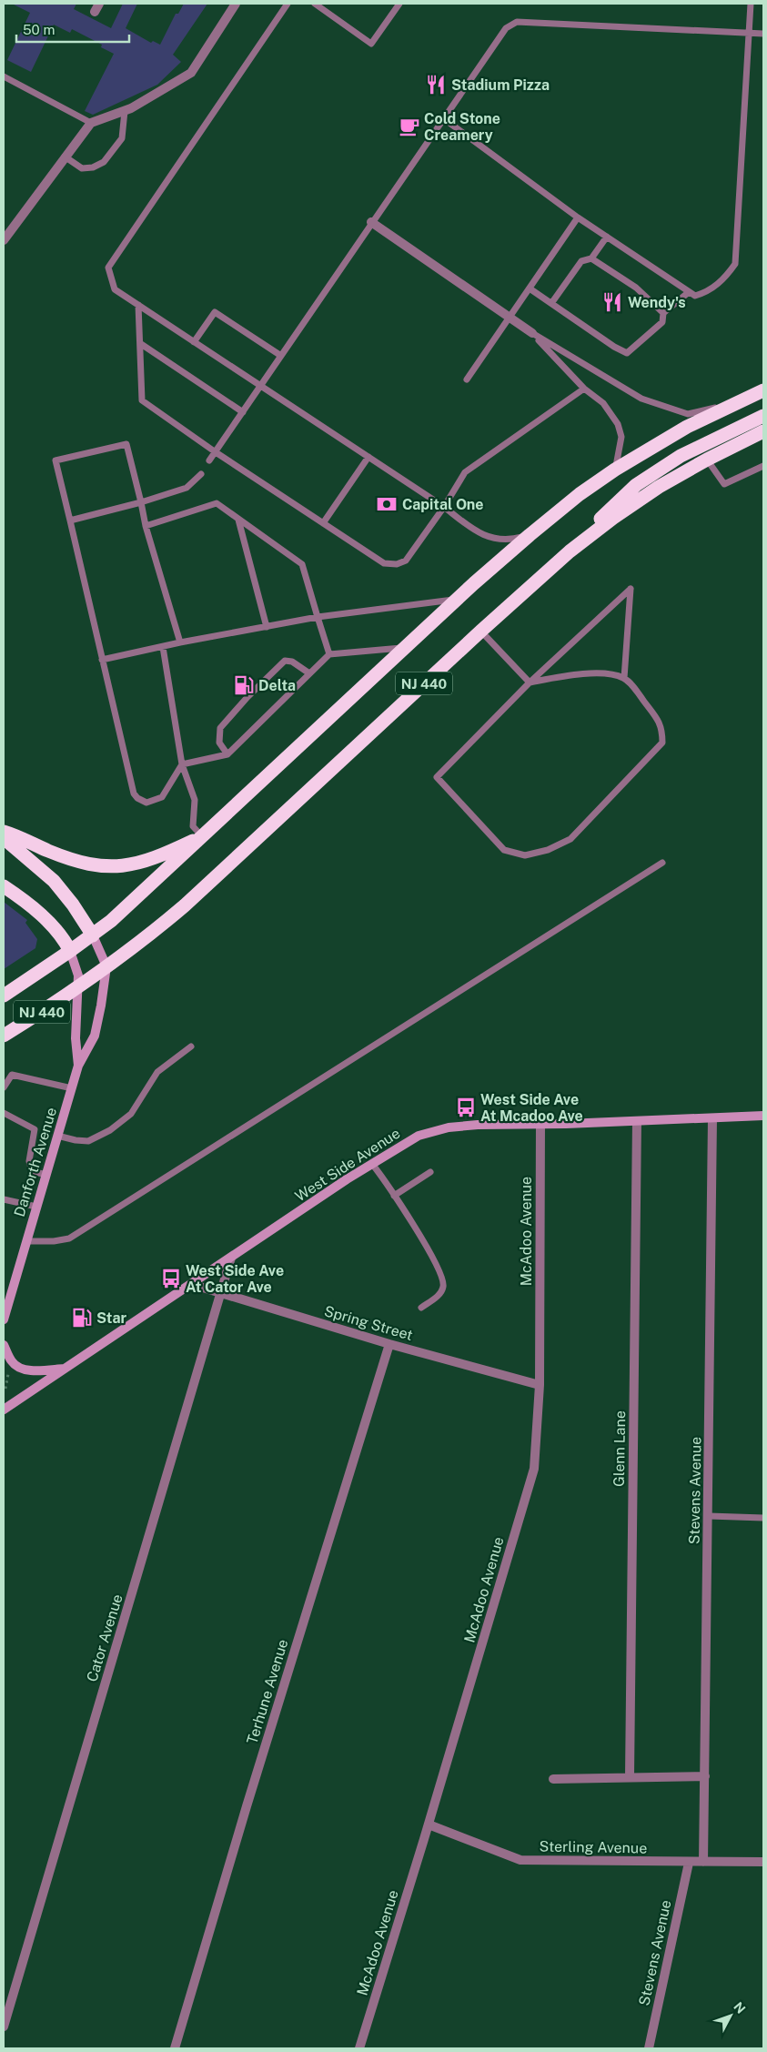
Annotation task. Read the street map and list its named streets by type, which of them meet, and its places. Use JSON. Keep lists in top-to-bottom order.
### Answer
{
  "streets": {
    "highway": ["NJ 440"],
    "main road": ["Danforth Avenue", "West Side Avenue"],
    "street": [
      "McAdoo Avenue",
      "Spring Street",
      "Glenn Lane",
      "Stevens Avenue",
      "Cator Avenue",
      "Terhune Avenue",
      "Sterling Avenue"
    ]
  },
  "crossings": [
    ["NJ 440", "Danforth Avenue"],
    ["West Side Avenue", "McAdoo Avenue"],
    ["West Side Avenue", "Spring Street"],
    ["West Side Avenue", "Glenn Lane"],
    ["West Side Avenue", "Stevens Avenue"],
    ["West Side Avenue", "Cator Avenue"],
    ["McAdoo Avenue", "Spring Street"],
    ["McAdoo Avenue", "Sterling Avenue"],
    ["Spring Street", "Cator Avenue"],
    ["Spring Street", "Terhune Avenue"],
    ["Stevens Avenue", "Sterling Avenue"]
  ],
  "places": {
    "restaurant": ["Stadium Pizza", "Wendy's"],
    "cafe": ["Cold Stone Creamery"],
    "bank": ["Capital One"],
    "fuel station": ["Delta", "Star"],
    "bus stop": ["West Side Ave At Mcadoo Ave", "West Side Ave At Cator Ave"]
  },
  "scale_bar": "50 m",
  "north": "top right"
}
